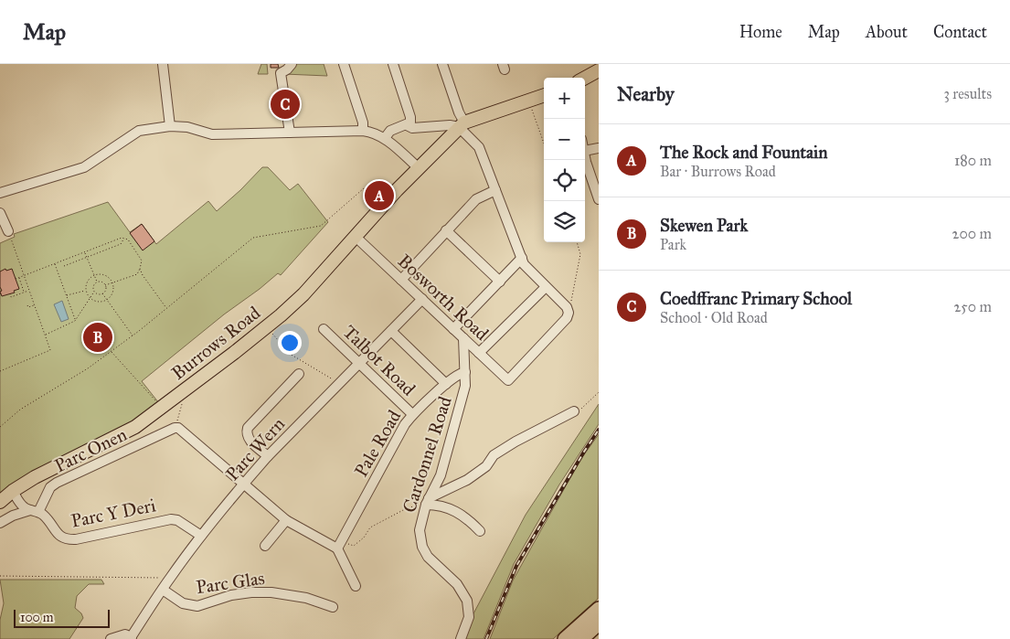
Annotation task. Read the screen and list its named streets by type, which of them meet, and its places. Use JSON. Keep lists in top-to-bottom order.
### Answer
{
  "streets": {
    "main road": ["Burrows Road"],
    "street": [
      "Bosworth Road",
      "Talbot Road",
      "Pale Road",
      "Parc Wern",
      "Parc Onen",
      "Cardonnel Road",
      "Parc Y Deri",
      "Parc Glas"
    ]
  },
  "crossings": [
    ["Bosworth Road", "Burrows Road"],
    ["Bosworth Road", "Parc Wern"],
    ["Bosworth Road", "Cardonnel Road"],
    ["Talbot Road", "Pale Road"],
    ["Talbot Road", "Parc Wern"],
    ["Pale Road", "Cardonnel Road"],
    ["Parc Wern", "Parc Y Deri"],
    ["Parc Wern", "Parc Glas"],
    ["Parc Onen", "Parc Y Deri"]
  ],
  "scale_bar": "100 m",
  "page": {
    "header": "Map",
    "nav": [
      "Home",
      "Map",
      "About",
      "Contact"
    ],
    "heading": ["Nearby", "3 results"],
    "map_buttons": ["+", "−"],
    "pins": ["C", "A", "B"],
    "list": [
      {
        "mark": "A",
        "name": "The Rock and Fountain",
        "note": "Bar · Burrows Road",
        "value": "180 m"
      },
      {
        "mark": "B",
        "name": "Skewen Park",
        "note": "Park",
        "value": "200 m"
      },
      {
        "mark": "C",
        "name": "Coedffranc Primary School",
        "note": "School · Old Road",
        "value": "250 m"
      }
    ],
    "scale": "100 m"
  }
}
